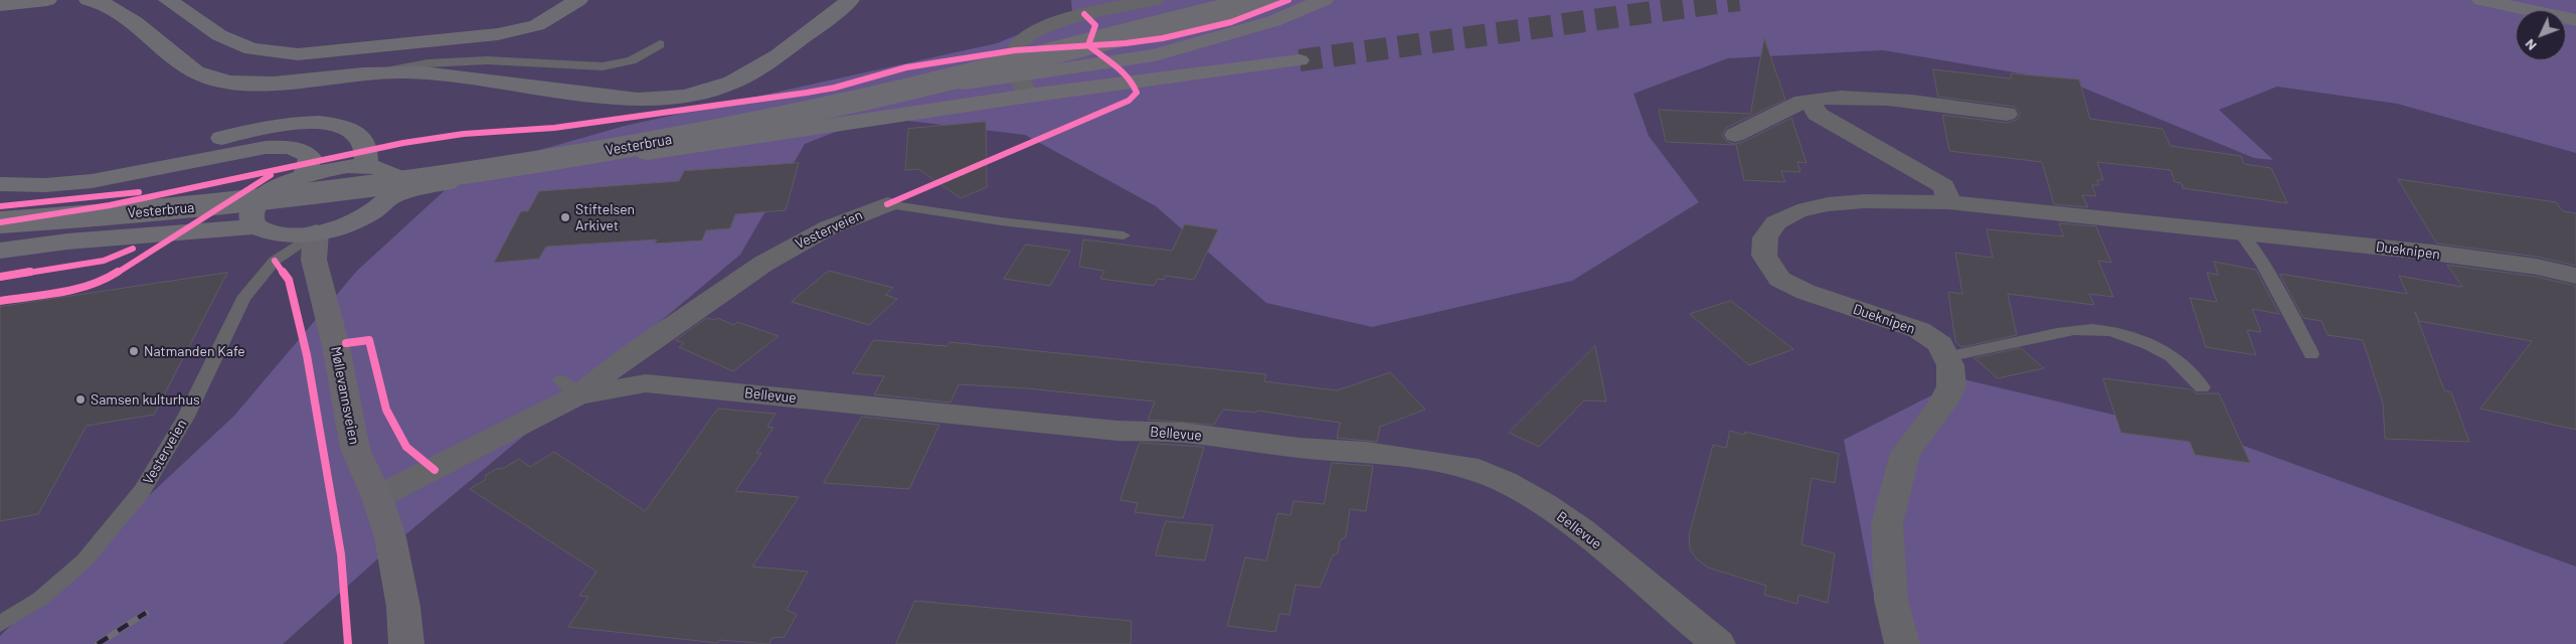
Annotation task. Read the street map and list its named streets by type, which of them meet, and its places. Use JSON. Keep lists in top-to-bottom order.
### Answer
{
  "streets": {
    "highway": ["Vesterbrua"],
    "main road": ["Møllevannsveien"],
    "street": ["Vesterveien", "Dueknipen", "Bellevue"]
  },
  "crossings": [
    ["Vesterveien", "Møllevannsveien"],
    ["Vesterveien", "Bellevue"],
    ["Møllevannsveien", "Bellevue"]
  ],
  "places": ["Stiftelsen Arkivet", "Natmanden Kafe", "Samsen kulturhus"],
  "north": "bottom left"
}
